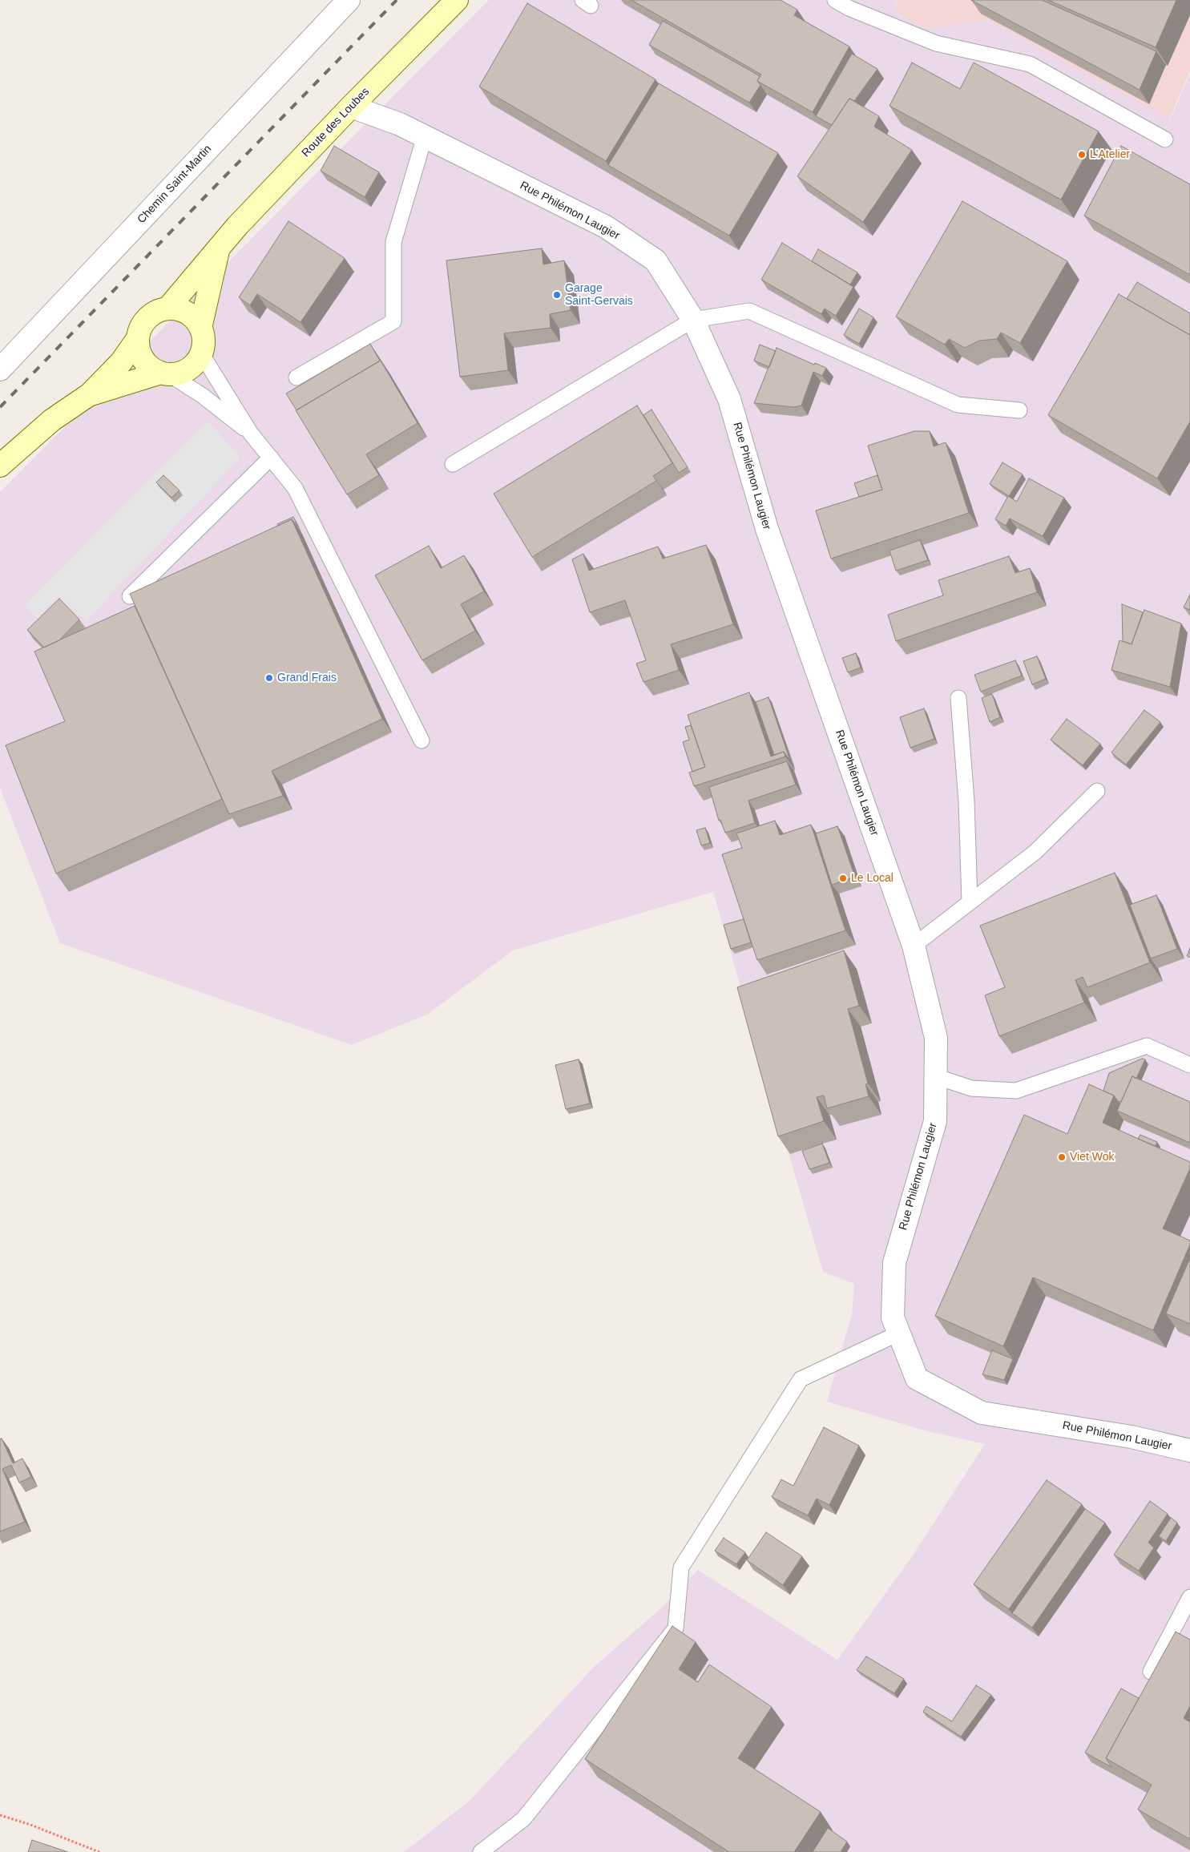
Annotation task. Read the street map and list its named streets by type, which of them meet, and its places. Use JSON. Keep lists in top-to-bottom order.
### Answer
{
  "streets": {
    "main road": ["Route des Loubes"],
    "street": ["Chemin Saint-Martin", "Rue Philémon Laugier"]
  },
  "crossings": [
    ["Route des Loubes", "Rue Philémon Laugier"]
  ],
  "places": [
    "L'Atelier",
    "Garage Saint-Gervais",
    "Grand Frais",
    "Le Local",
    "Viet Wok"
  ]
}
